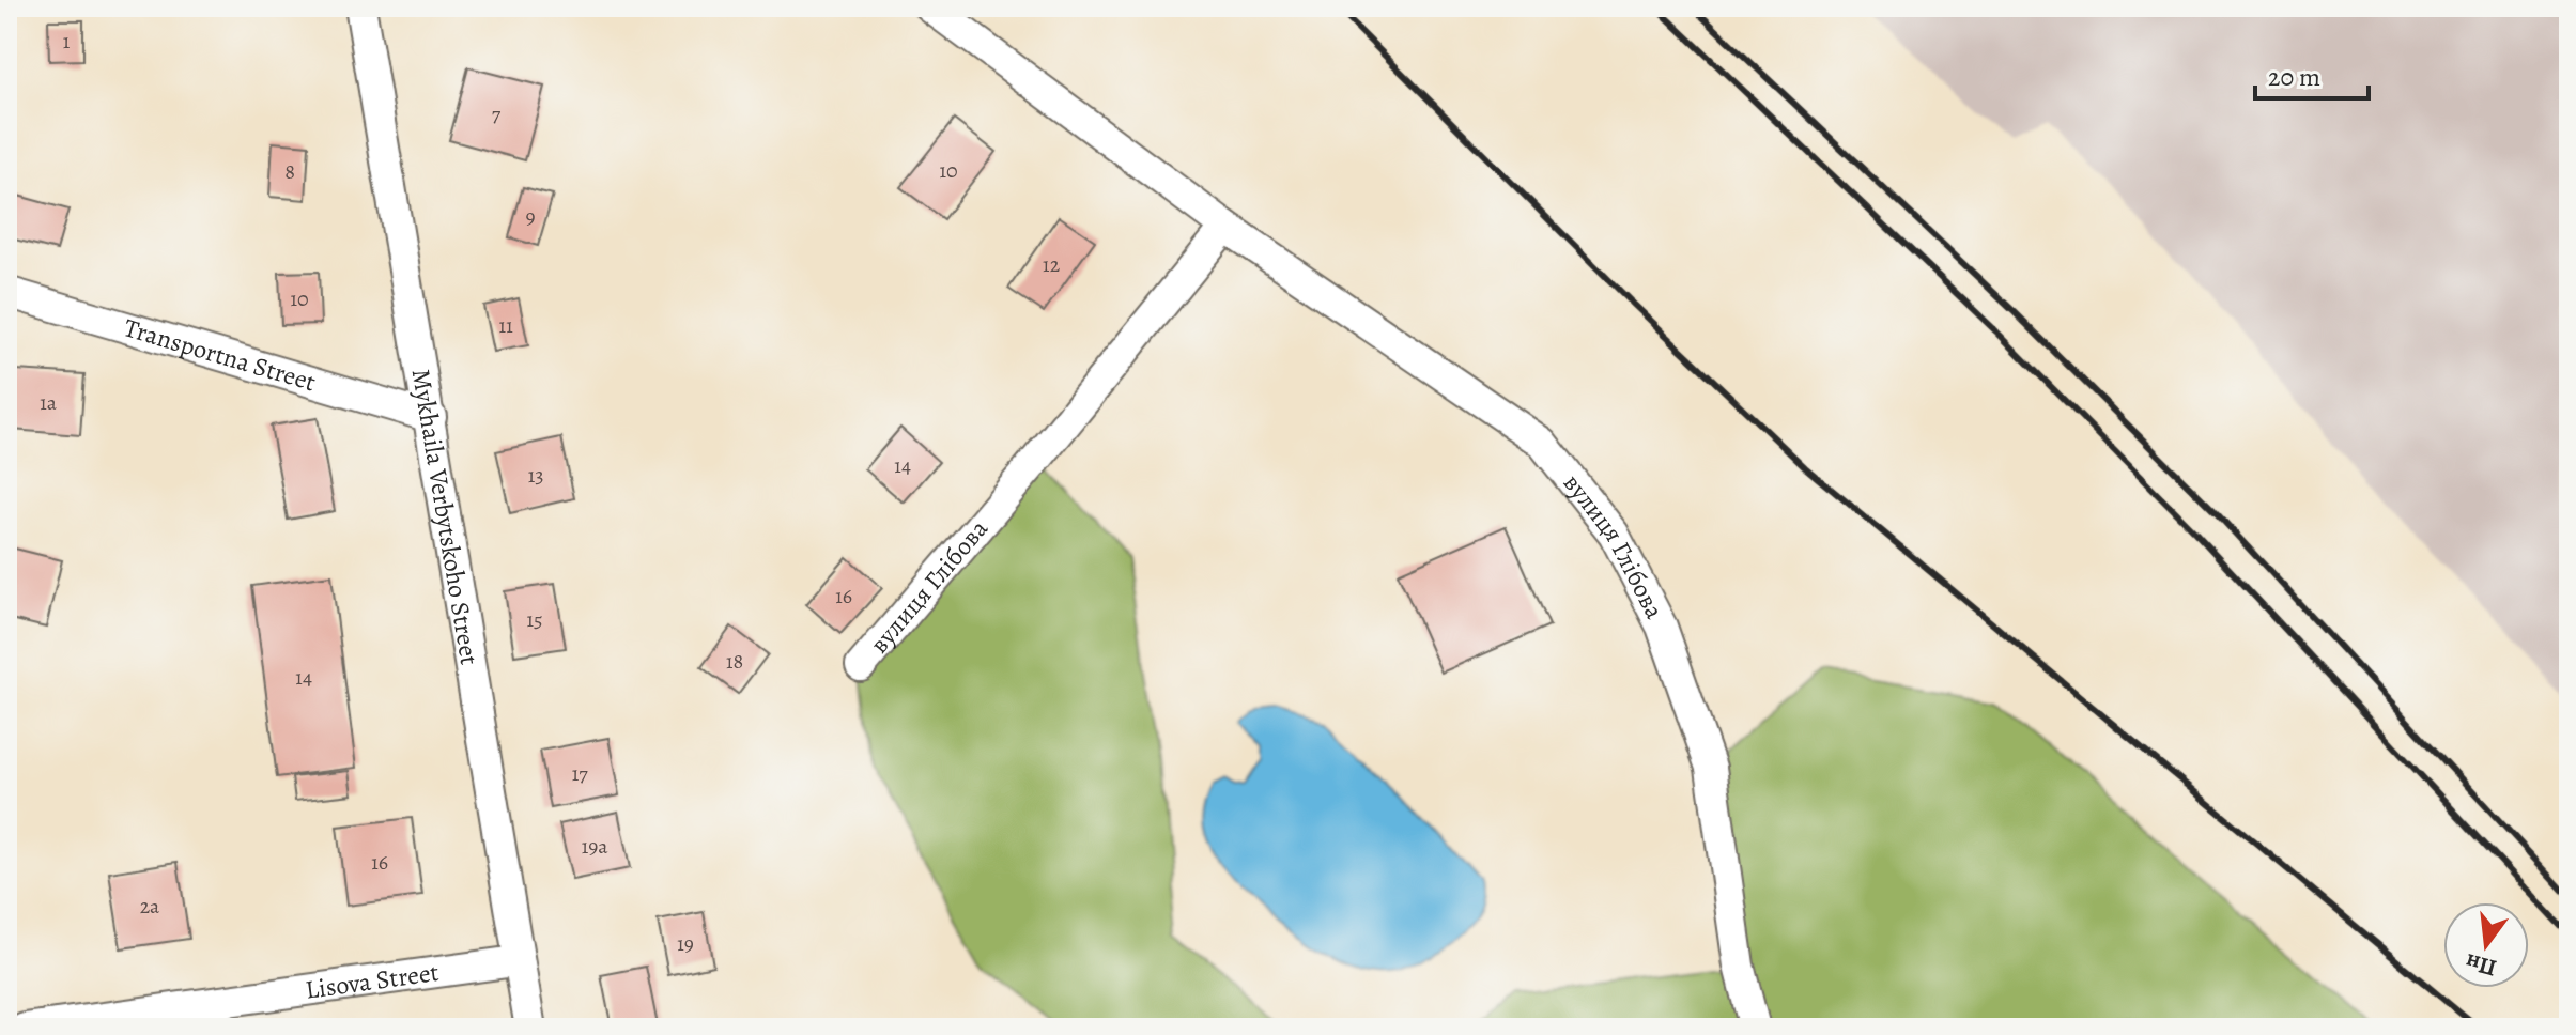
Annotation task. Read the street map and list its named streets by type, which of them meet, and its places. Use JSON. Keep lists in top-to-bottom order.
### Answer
{
  "streets": {
    "street": [
      "Transportna Street",
      "Mykhaila Verbytskoho Street",
      "вулиця Глібова",
      "Lisova Street"
    ]
  },
  "crossings": [
    ["Transportna Street", "Mykhaila Verbytskoho Street"],
    ["Mykhaila Verbytskoho Street", "Lisova Street"]
  ],
  "house_numbers": [
    "1",
    "7",
    "10",
    "8",
    "9",
    "12",
    "10",
    "11",
    "1а",
    "14",
    "13",
    "16",
    "15",
    "18",
    "14",
    "17",
    "19а",
    "16",
    "2а",
    "19"
  ],
  "scale_bar": "20 m",
  "north": "bottom"
}
